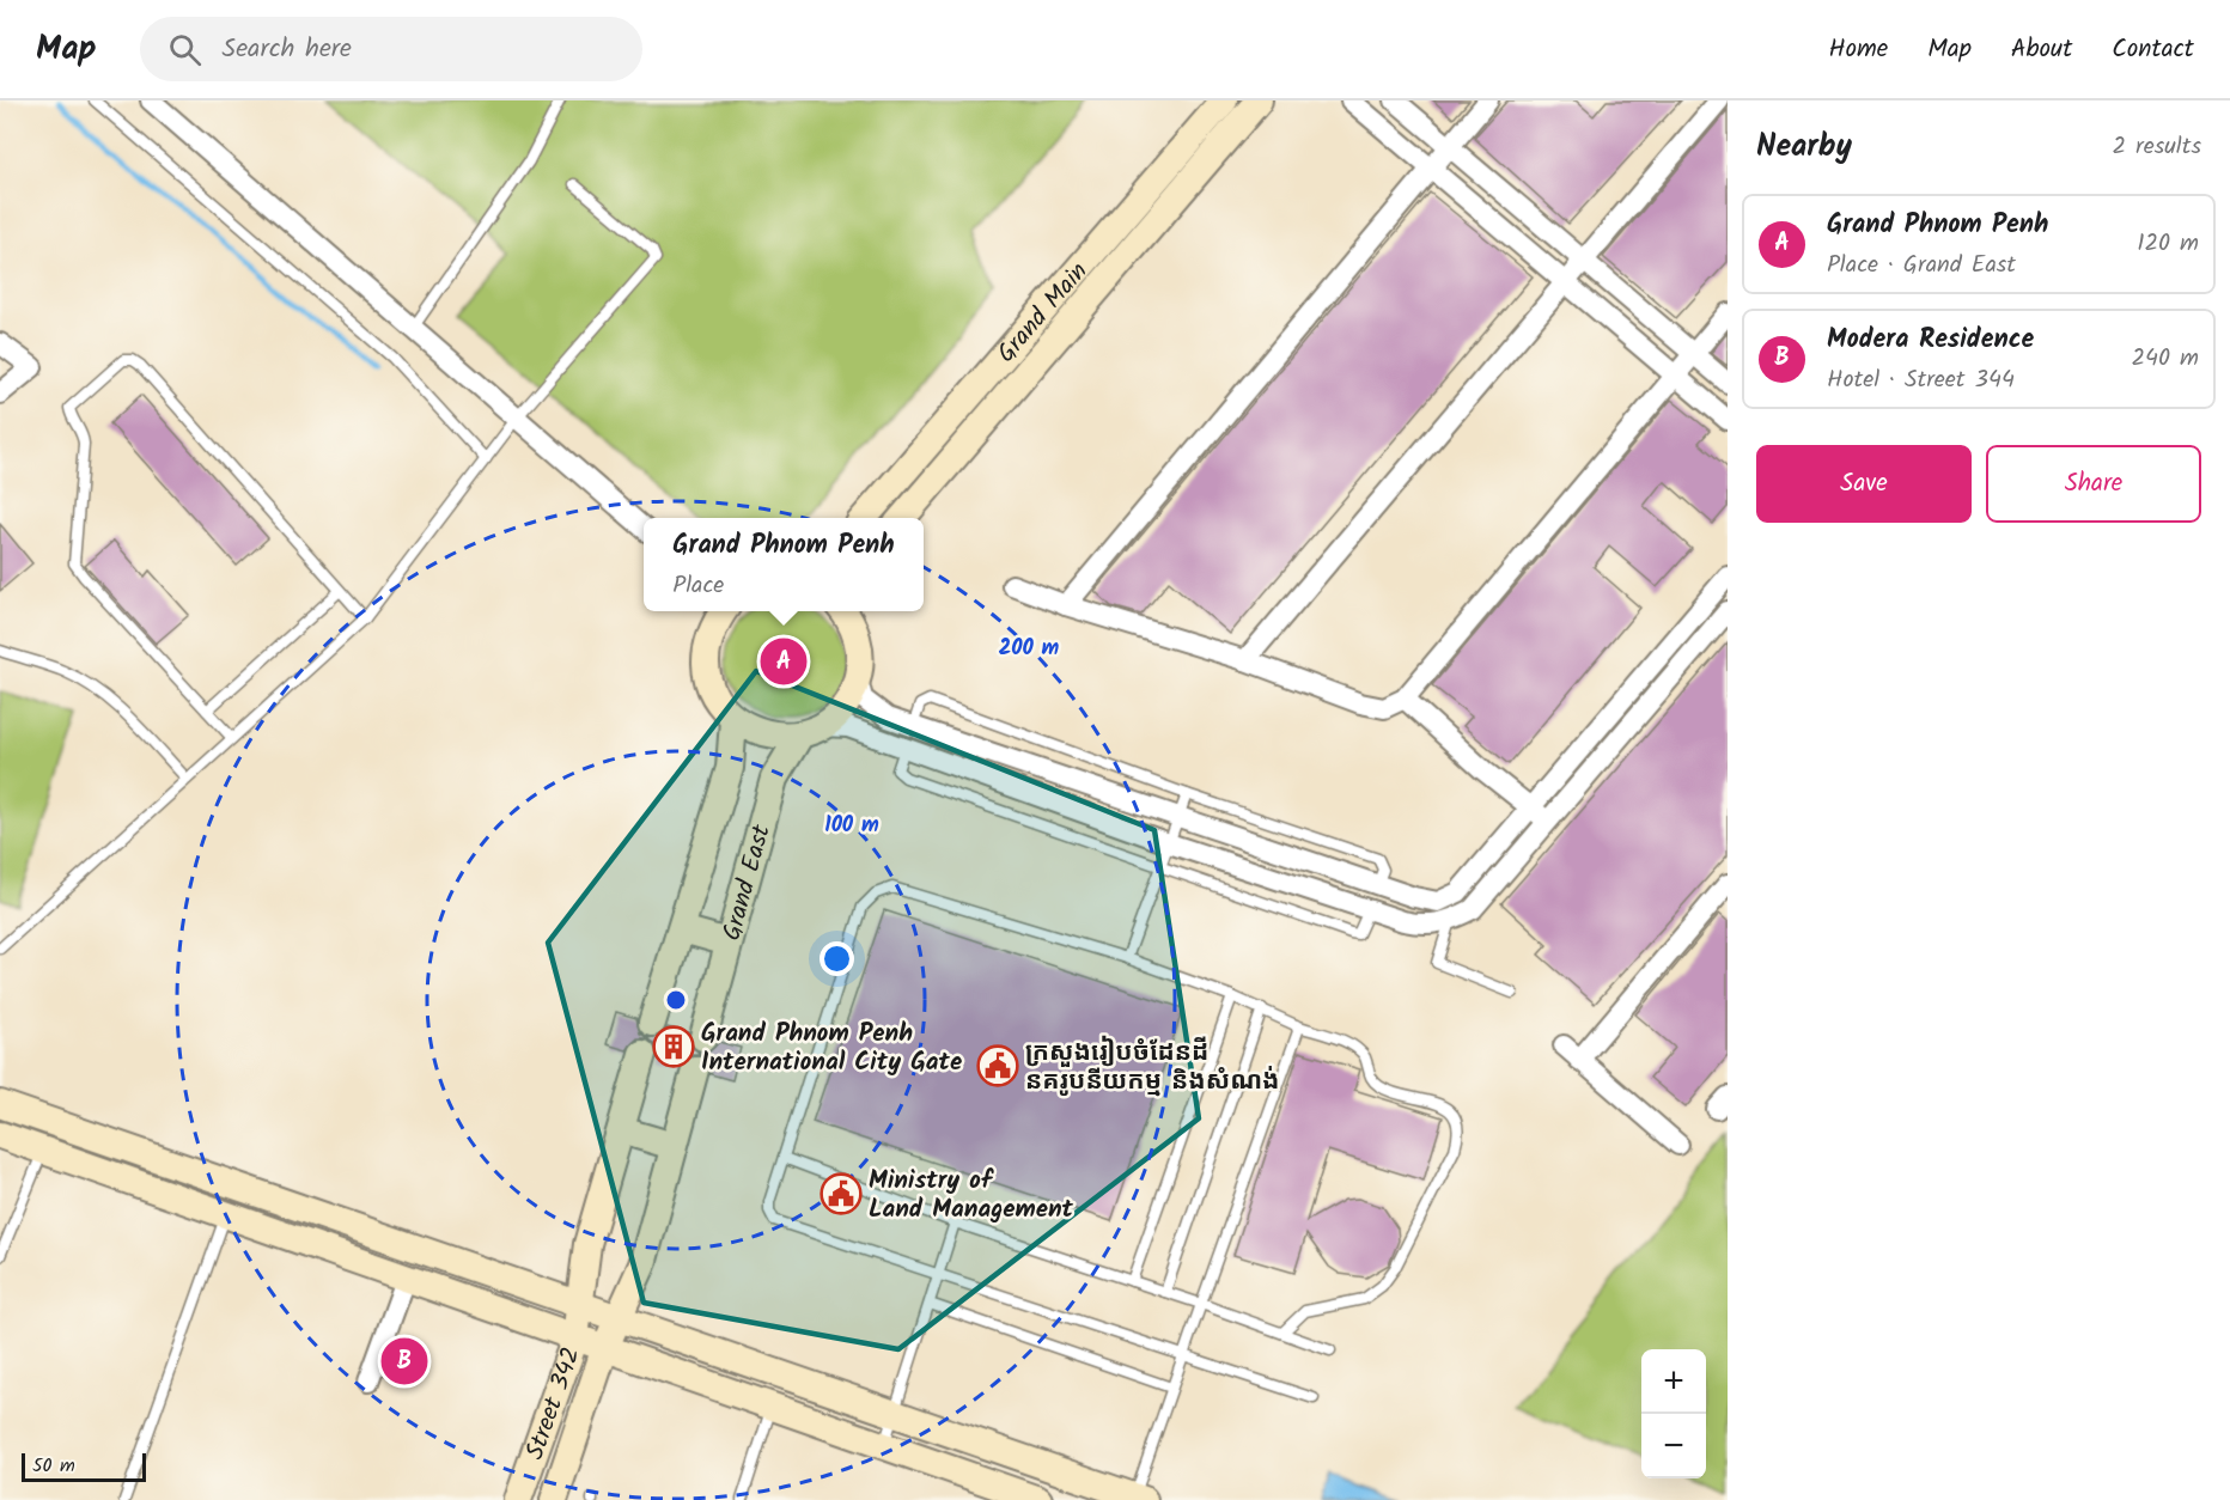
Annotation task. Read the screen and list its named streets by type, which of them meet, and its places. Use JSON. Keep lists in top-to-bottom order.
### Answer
{
  "streets": {
    "street": ["Grand Main", "Grand East", "Street 342"]
  },
  "places": {
    "building": ["Grand Phnom Penh International City Gate"],
    "public building": ["ក្រសួងរៀបចំដែនដី នគរូបនីយកម្ម និងសំណង់", "Ministry of Land Management"]
  },
  "scale_bar": "50 m",
  "page": {
    "header": "Map",
    "search": "Search here",
    "nav": [
      "Home",
      "Map",
      "About",
      "Contact"
    ],
    "heading": ["Nearby", "2 results"],
    "list": [
      {
        "mark": "A",
        "name": "Grand Phnom Penh",
        "note": "Place · Grand East",
        "value": "120 m"
      },
      {
        "mark": "B",
        "name": "Modera Residence",
        "note": "Hotel · Street 344",
        "value": "240 m"
      }
    ],
    "buttons": ["Save", "Share"],
    "popup": ["Grand Phnom Penh", "Place"],
    "pins": ["A", "B"],
    "map_buttons": ["+", "−"],
    "scale": "50 m"
  },
  "rings": ["200 m", "100 m"]
}
